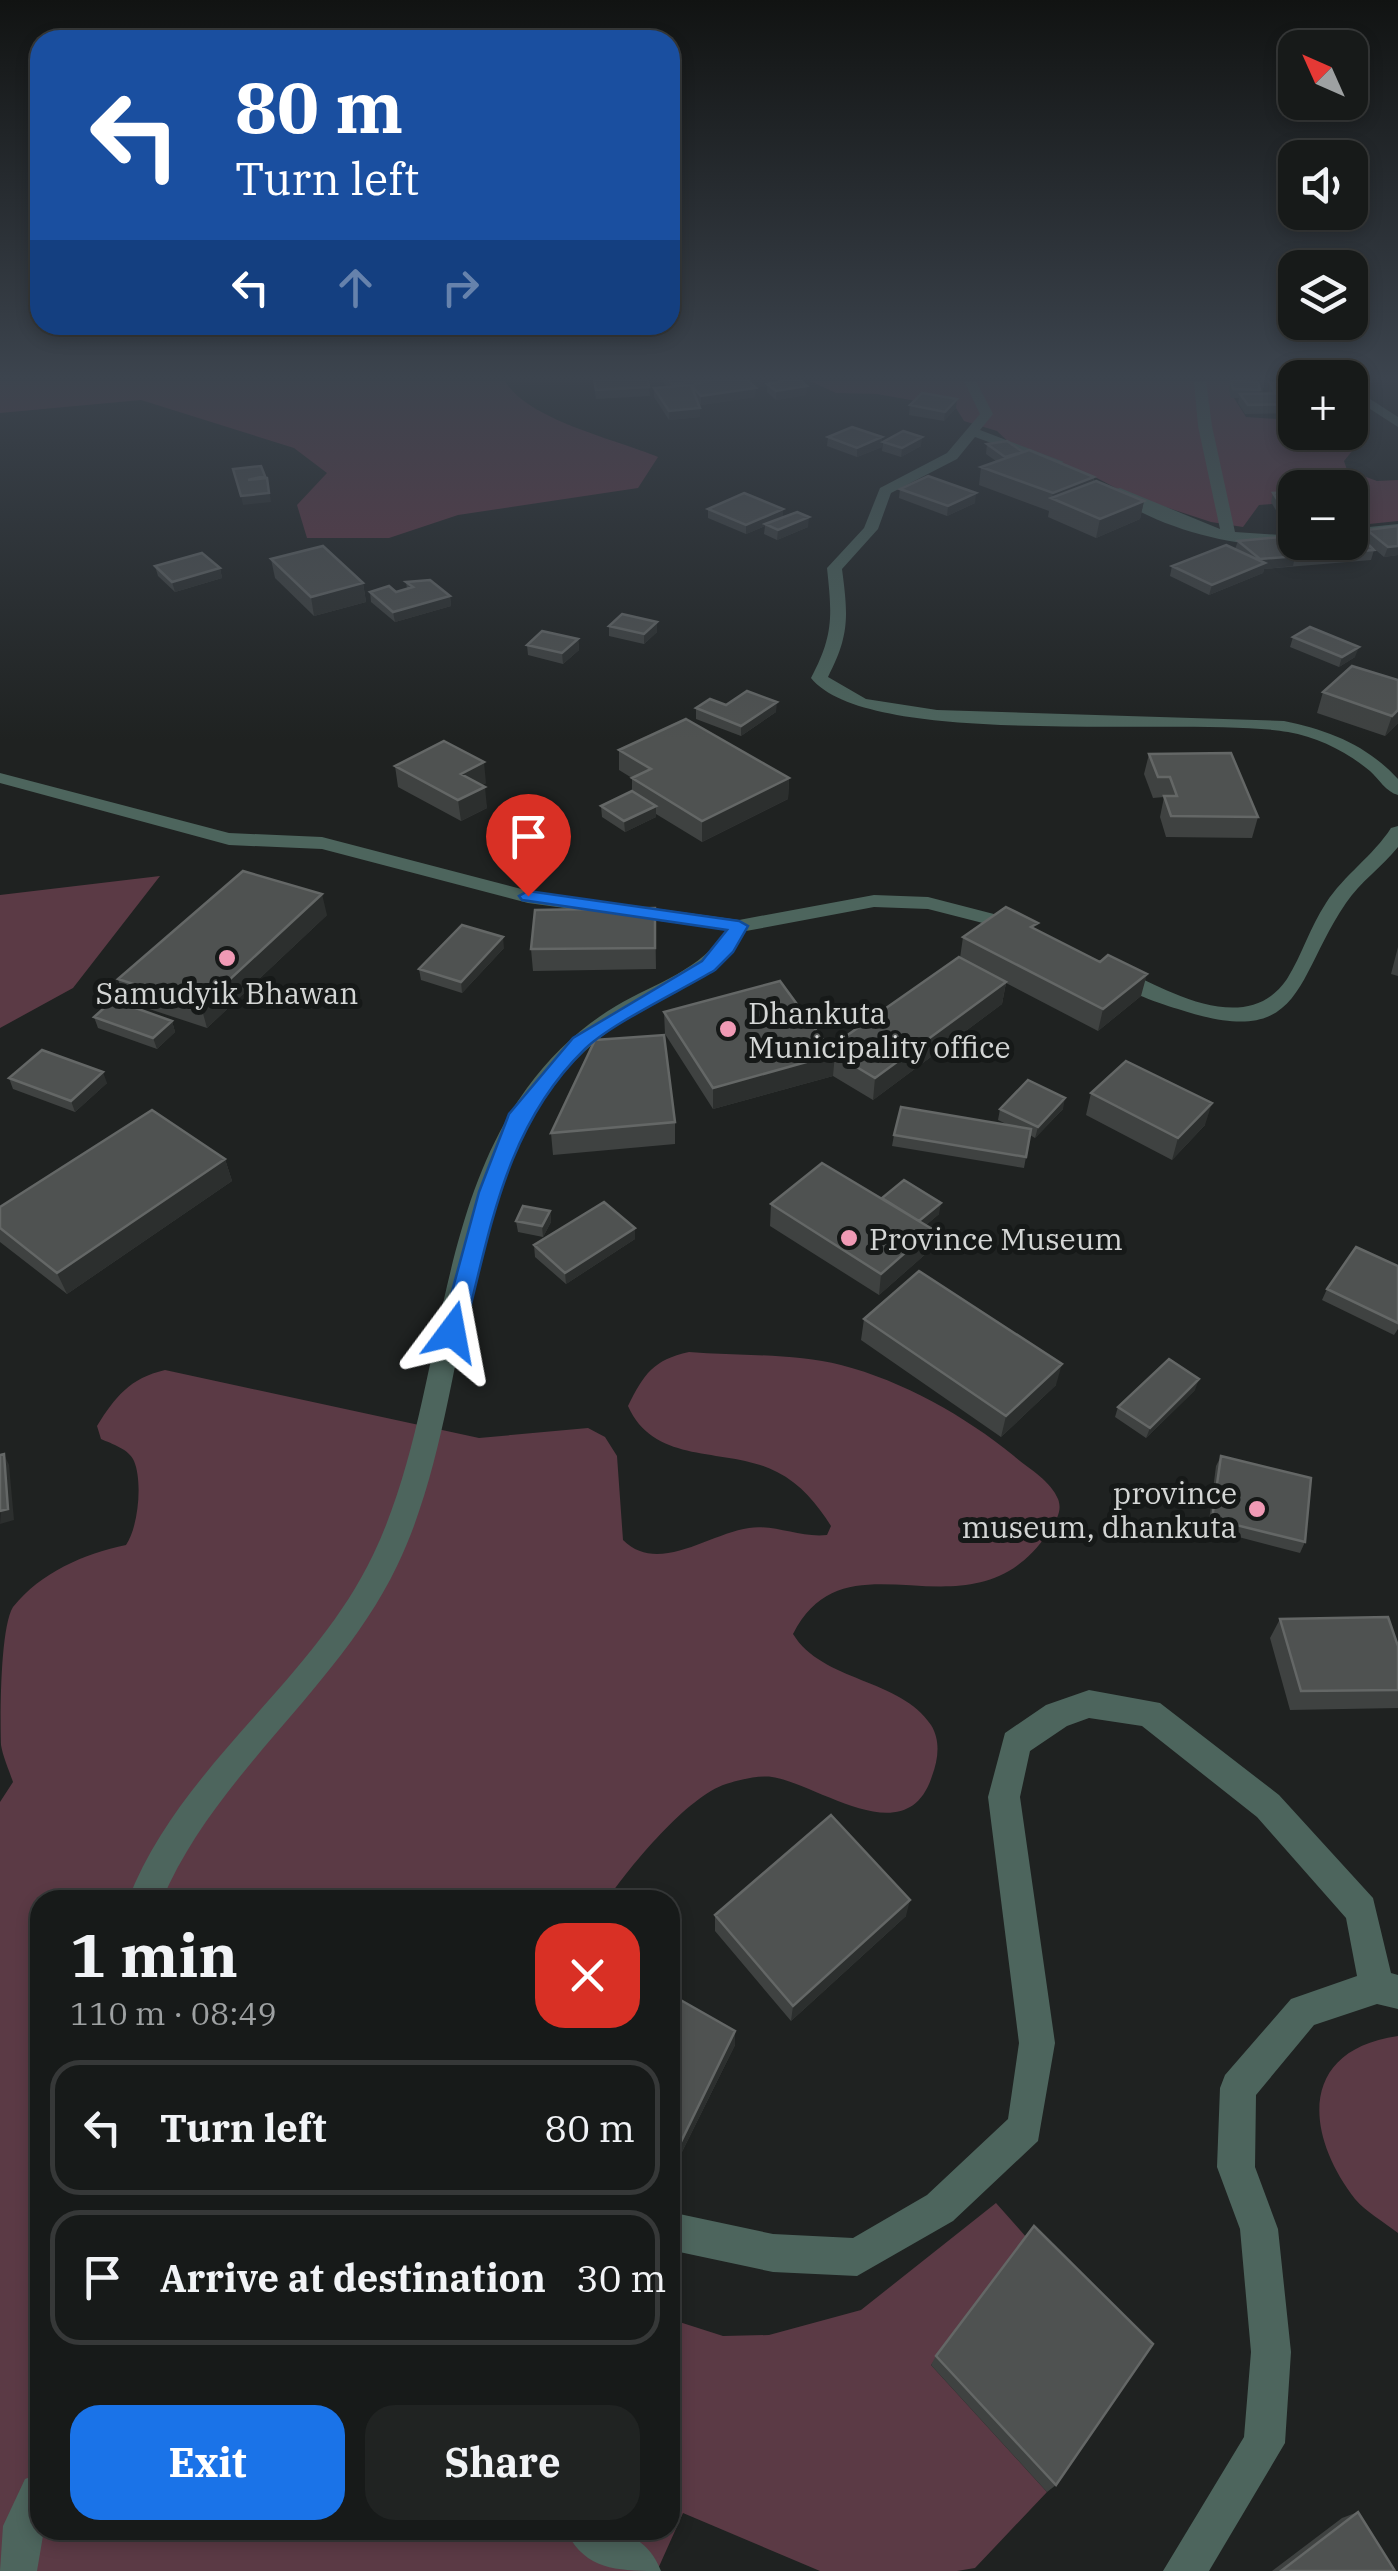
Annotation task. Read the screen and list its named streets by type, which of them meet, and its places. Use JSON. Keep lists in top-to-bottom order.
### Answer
{
  "places": [
    "Samudyik Bhawan",
    "Dhankuta Municipality office",
    "Province Museum",
    "province museum, dhankuta"
  ],
  "north": "top left",
  "page": {
    "map_buttons": ["+", "−"],
    "turn": ["80 m", "Turn left"],
    "heading": ["1 min", "110 m · 08:49"],
    "list": [
      {
        "name": "Turn left",
        "value": "80 m"
      },
      {
        "name": "Arrive at destination",
        "value": "30 m"
      }
    ],
    "buttons": ["Exit", "Share"]
  }
}
